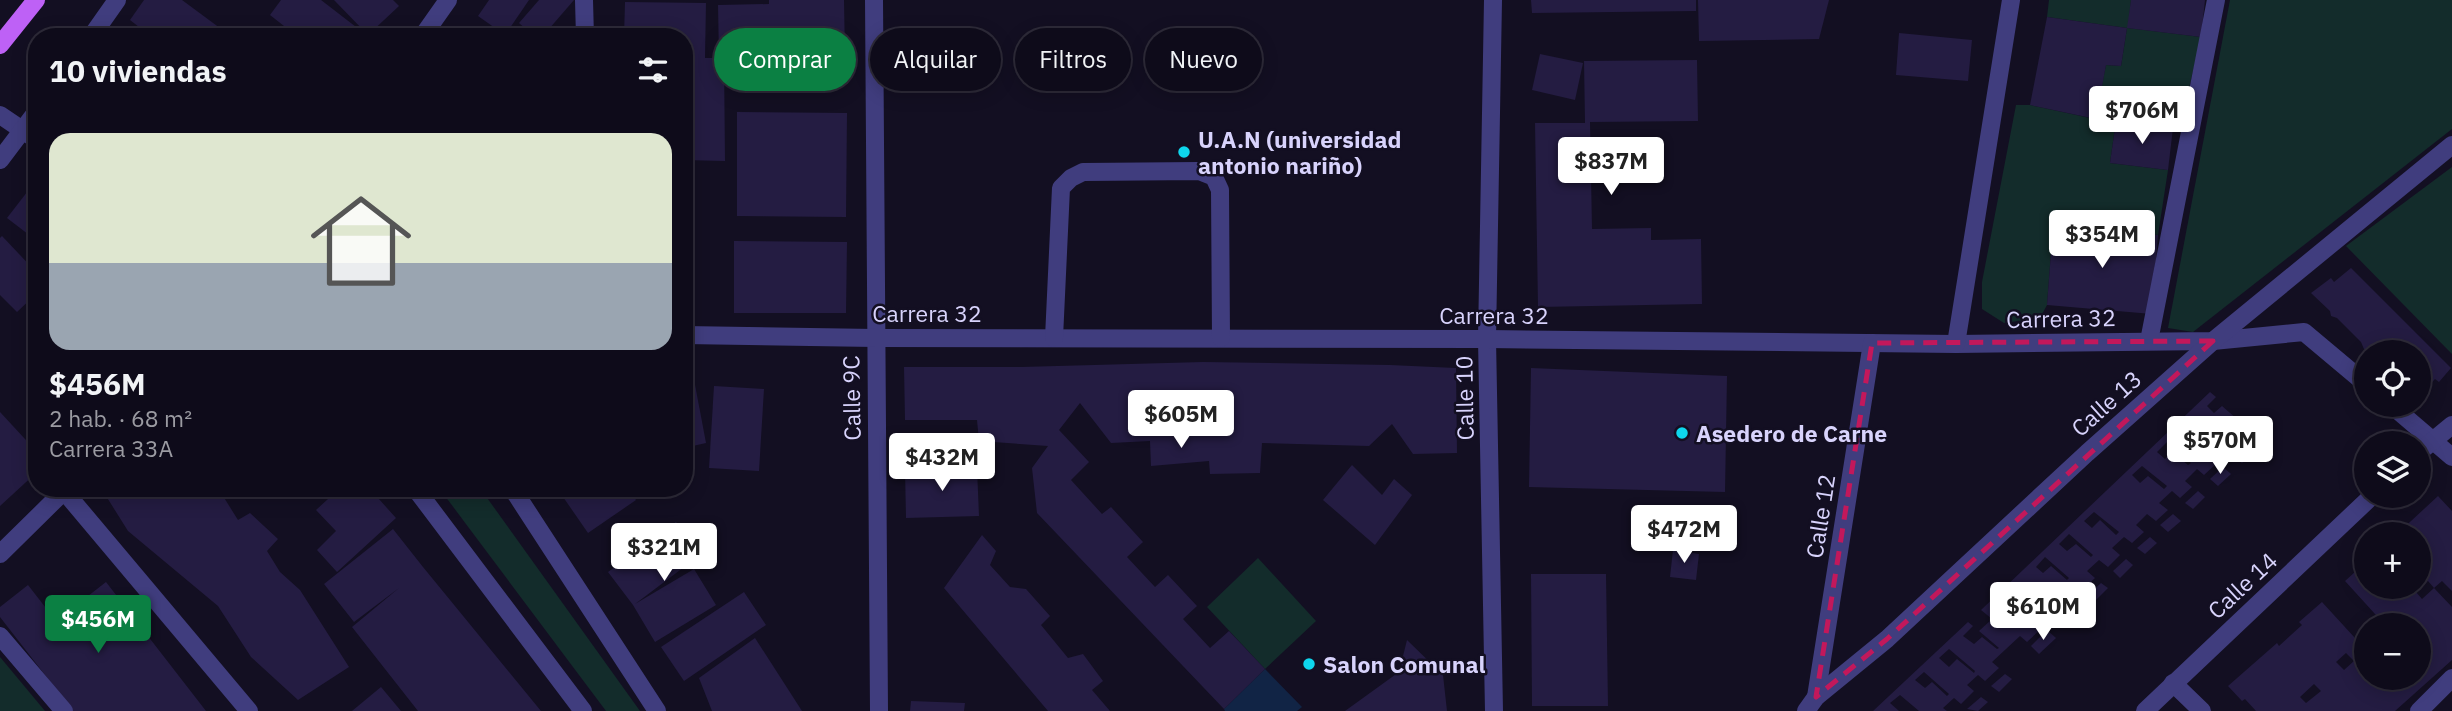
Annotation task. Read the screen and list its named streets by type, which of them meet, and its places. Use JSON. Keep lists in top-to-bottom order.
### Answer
{
  "streets": {
    "street": [
      "Carrera 32",
      "Calle 9C",
      "Calle 10",
      "Calle 13",
      "Calle 12",
      "Calle 14"
    ]
  },
  "crossings": [
    ["Carrera 32", "Calle 9C"],
    ["Carrera 32", "Calle 10"],
    ["Carrera 32", "Calle 13"],
    ["Carrera 32", "Calle 12"],
    ["Calle 13", "Calle 12"]
  ],
  "places": ["U.A.N (universidad antonio nariño)", "Asedero de Carne", "Salon Comunal"],
  "page": {
    "chip": [
      "Comprar",
      "Alquilar",
      "Filtros",
      "Nuevo"
    ],
    "heading": "10 viviendas",
    "price": [
      "$706M",
      "$837M",
      "$354M",
      "$605M",
      "$570M",
      "$432M",
      "$472M",
      "$321M",
      "$610M",
      "$456M"
    ],
    "list": [
      {
        "name": "$456M",
        "note": "2 hab. · 68 m² · Carrera 33A"
      }
    ],
    "map_buttons": ["+", "−"]
  }
}
